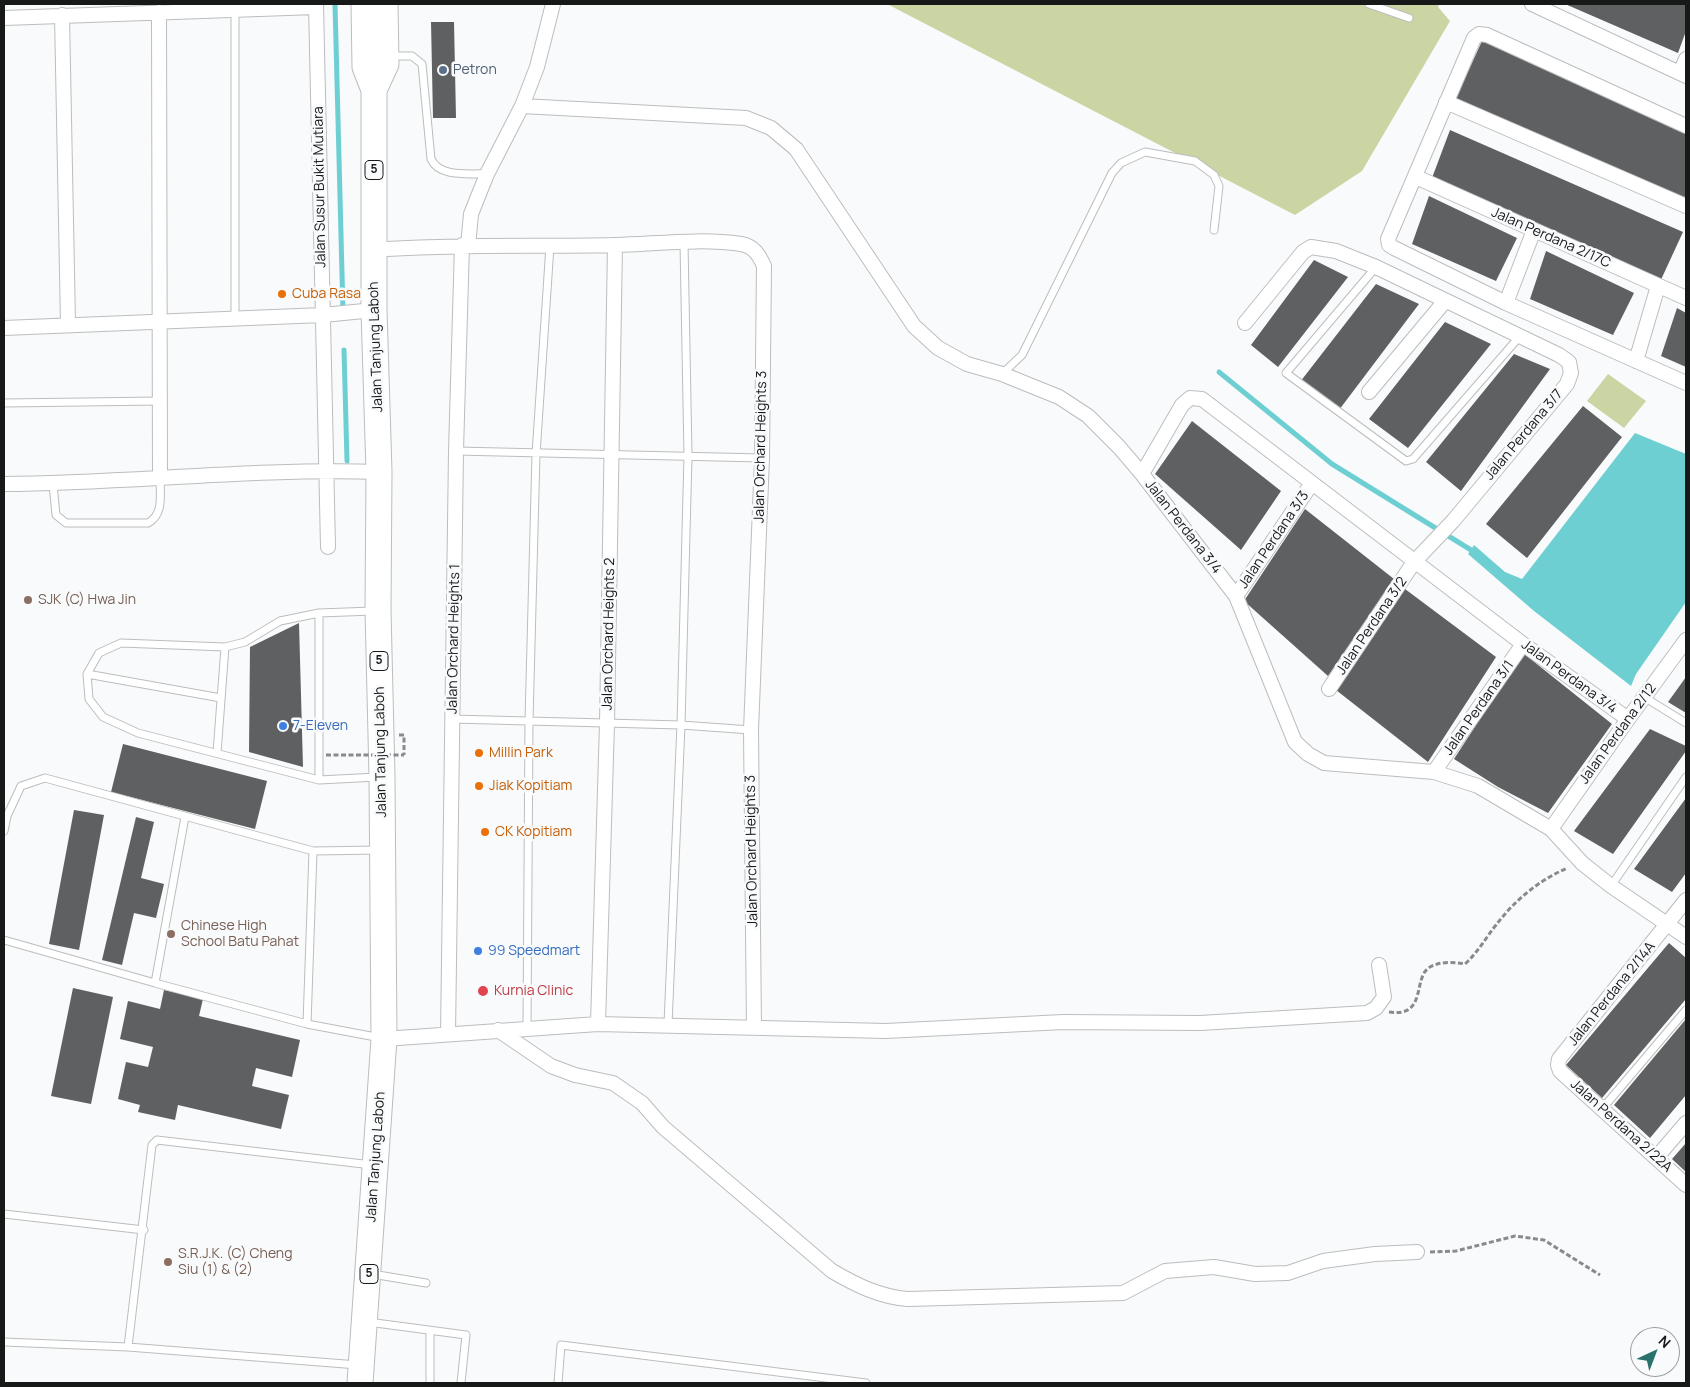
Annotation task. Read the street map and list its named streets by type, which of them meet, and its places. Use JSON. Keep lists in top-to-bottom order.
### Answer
{
  "streets": {
    "highway": ["5", "Jalan Tanjung Laboh"],
    "street": [
      "Jalan Susur Bukit Mutiara",
      "Jalan Perdana 2/17C",
      "Jalan Perdana 3/7",
      "Jalan Orchard Heights 3",
      "Jalan Perdana 3/4",
      "Jalan Perdana 3/3",
      "Jalan Perdana 3/2",
      "Jalan Orchard Heights 2",
      "Jalan Orchard Heights 1",
      "Jalan Perdana 3/1",
      "Jalan Perdana 2/12",
      "Jalan Perdana 2/14A",
      "Jalan Perdana 2/22A"
    ]
  },
  "crossings": [
    ["Jalan Tanjung Laboh", "Jalan Orchard Heights 3"],
    ["Jalan Perdana 3/7", "Jalan Perdana 3/4"],
    ["Jalan Perdana 3/7", "Jalan Perdana 3/2"],
    ["Jalan Orchard Heights 3", "Jalan Orchard Heights 2"],
    ["Jalan Orchard Heights 3", "Jalan Orchard Heights 1"],
    ["Jalan Perdana 3/4", "Jalan Perdana 3/3"],
    ["Jalan Perdana 3/4", "Jalan Perdana 3/2"],
    ["Jalan Perdana 3/4", "Jalan Perdana 3/1"],
    ["Jalan Perdana 3/4", "Jalan Perdana 2/12"],
    ["Jalan Perdana 3/4", "Jalan Perdana 2/14A"],
    ["Jalan Perdana 2/14A", "Jalan Perdana 2/22A"]
  ],
  "places": [
    "Petron",
    "Cuba Rasa",
    "SJK (C) Hwa Jin",
    "7-Eleven",
    "Millin Park",
    "Jiak Kopitiam",
    "CK Kopitiam",
    "Chinese High School Batu Pahat",
    "99 Speedmart",
    "Kurnia Clinic",
    "S.R.J.K. (C) Cheng Siu (1) & (2)"
  ],
  "north": "top right"
}
